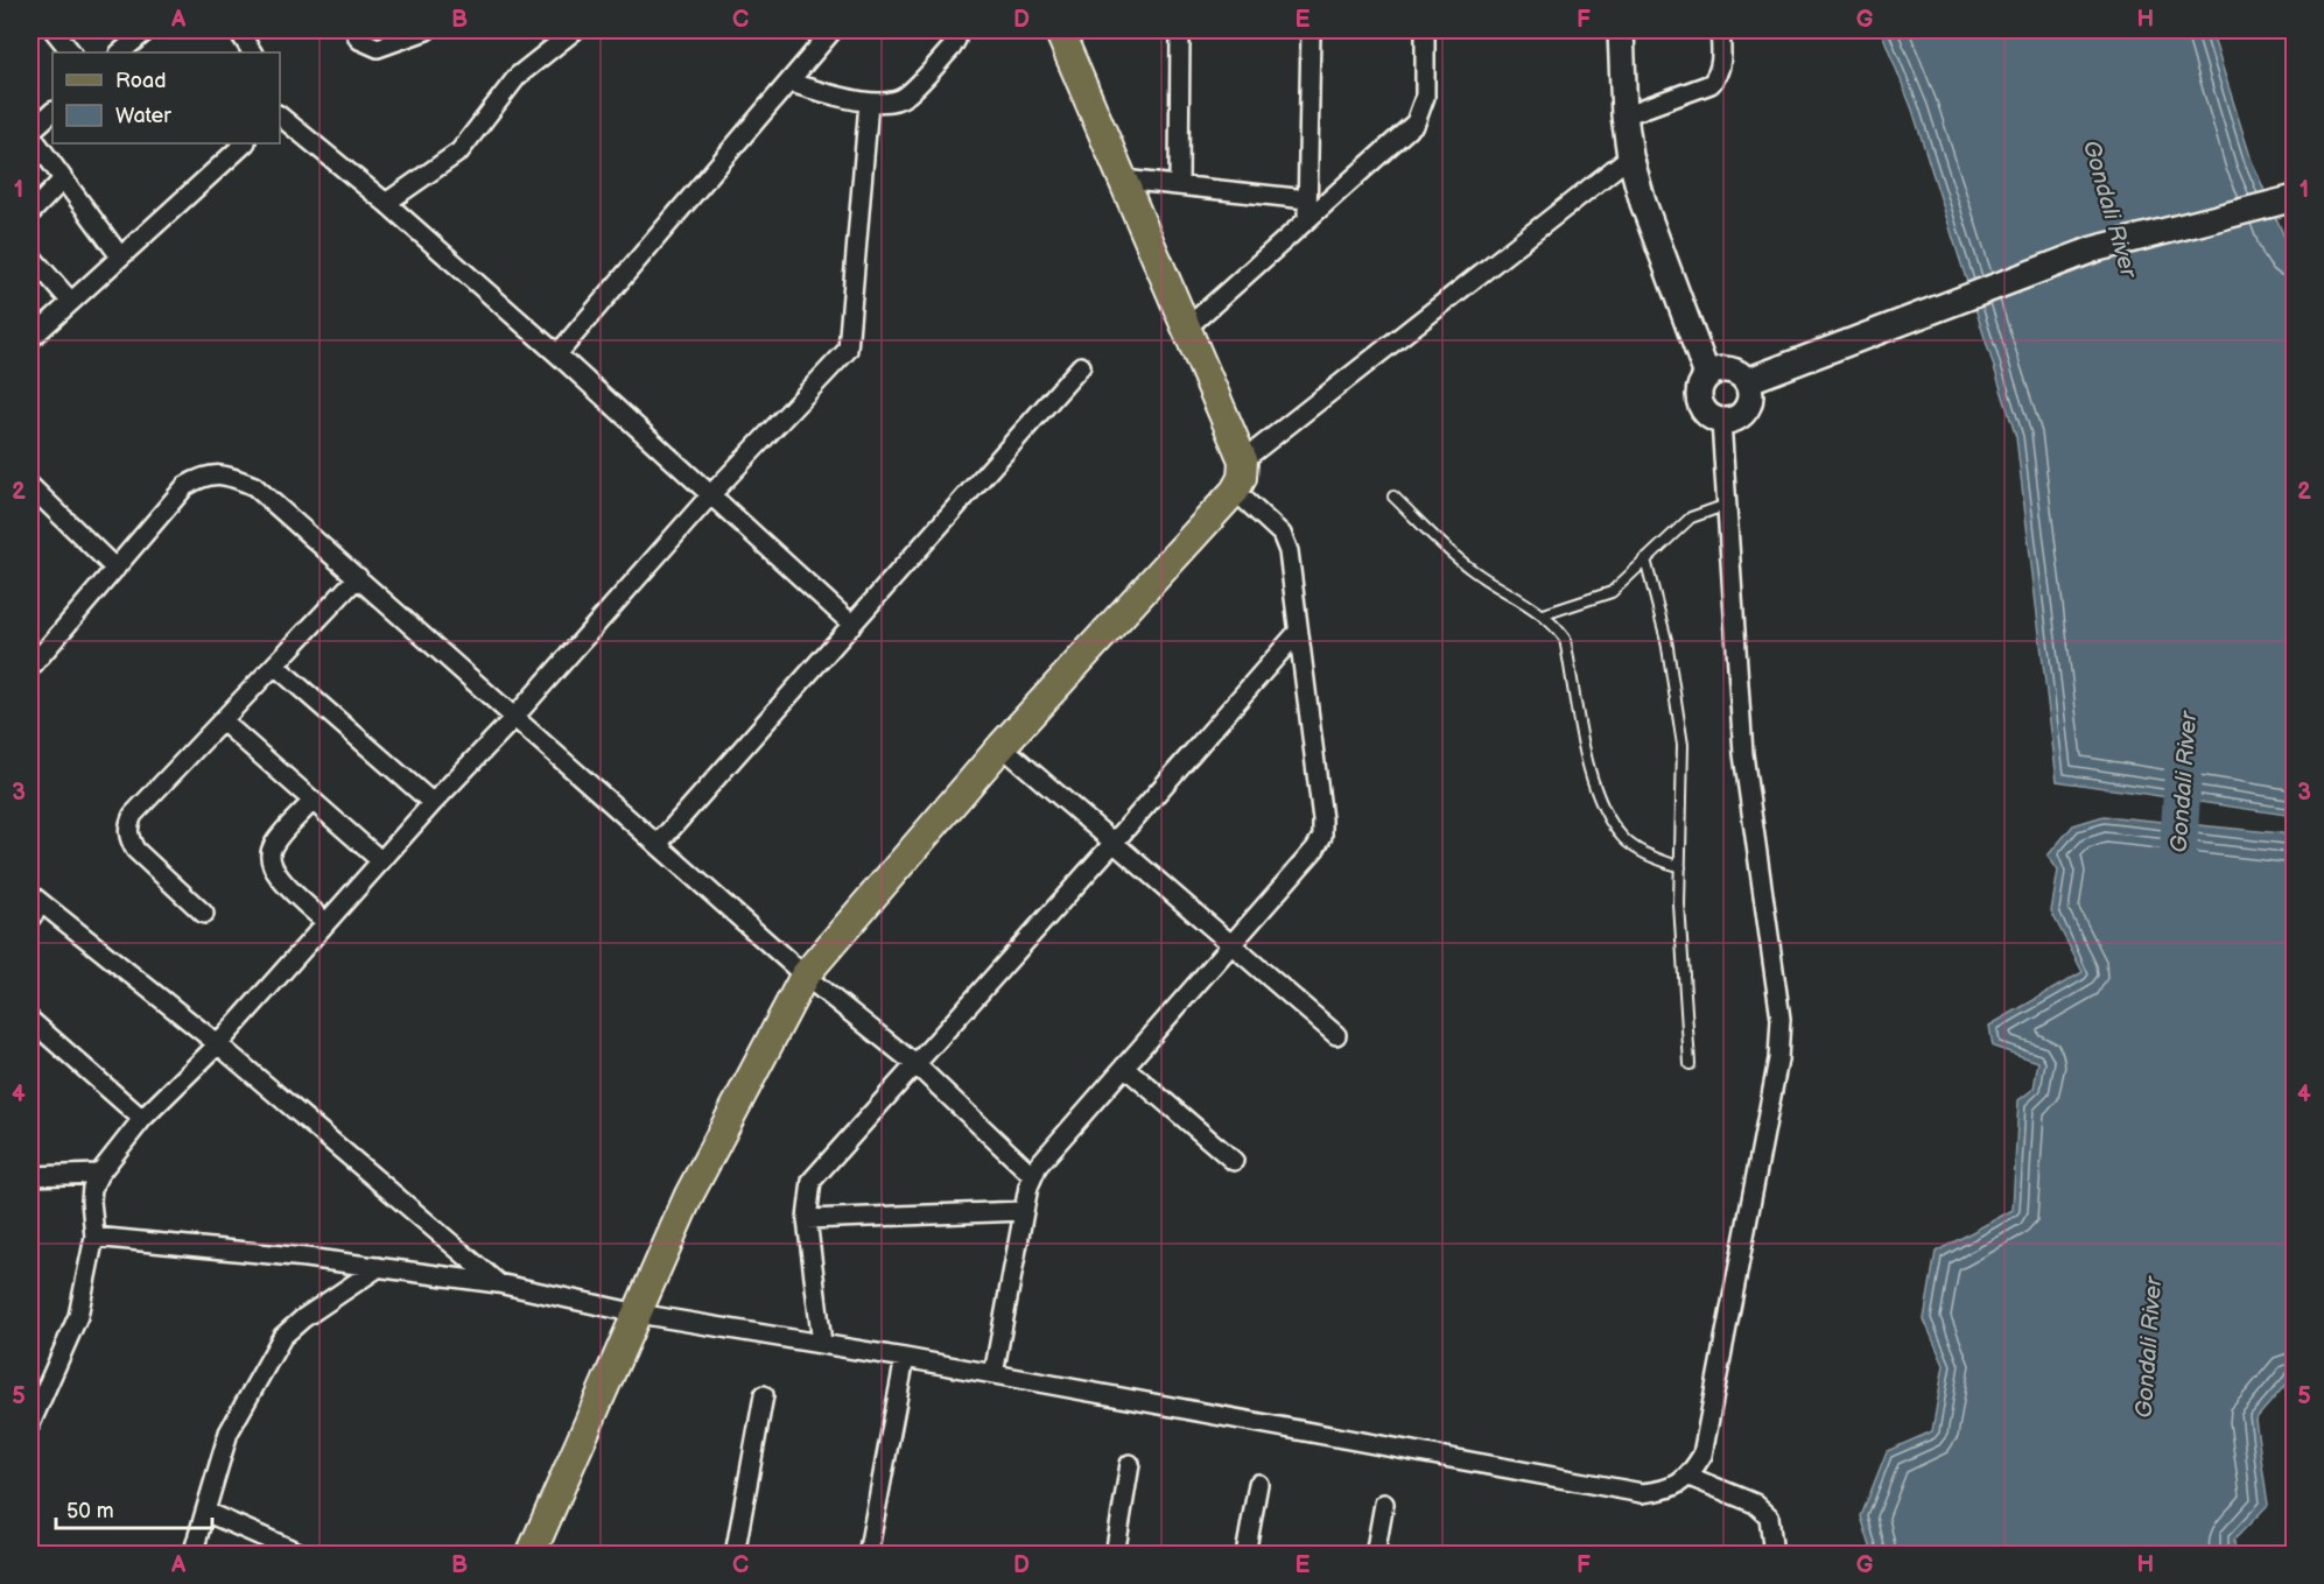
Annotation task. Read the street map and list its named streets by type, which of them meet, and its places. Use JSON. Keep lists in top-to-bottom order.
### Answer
{
  "water": ["Gondali River"],
  "legend": ["Road", "Water"],
  "scale_bar": "50 m",
  "grid": {
    "columns": [
      "A",
      "B",
      "C",
      "D",
      "E",
      "F",
      "G",
      "H"
    ],
    "rows": [
      "1",
      "2",
      "3",
      "4",
      "5"
    ]
  }
}
